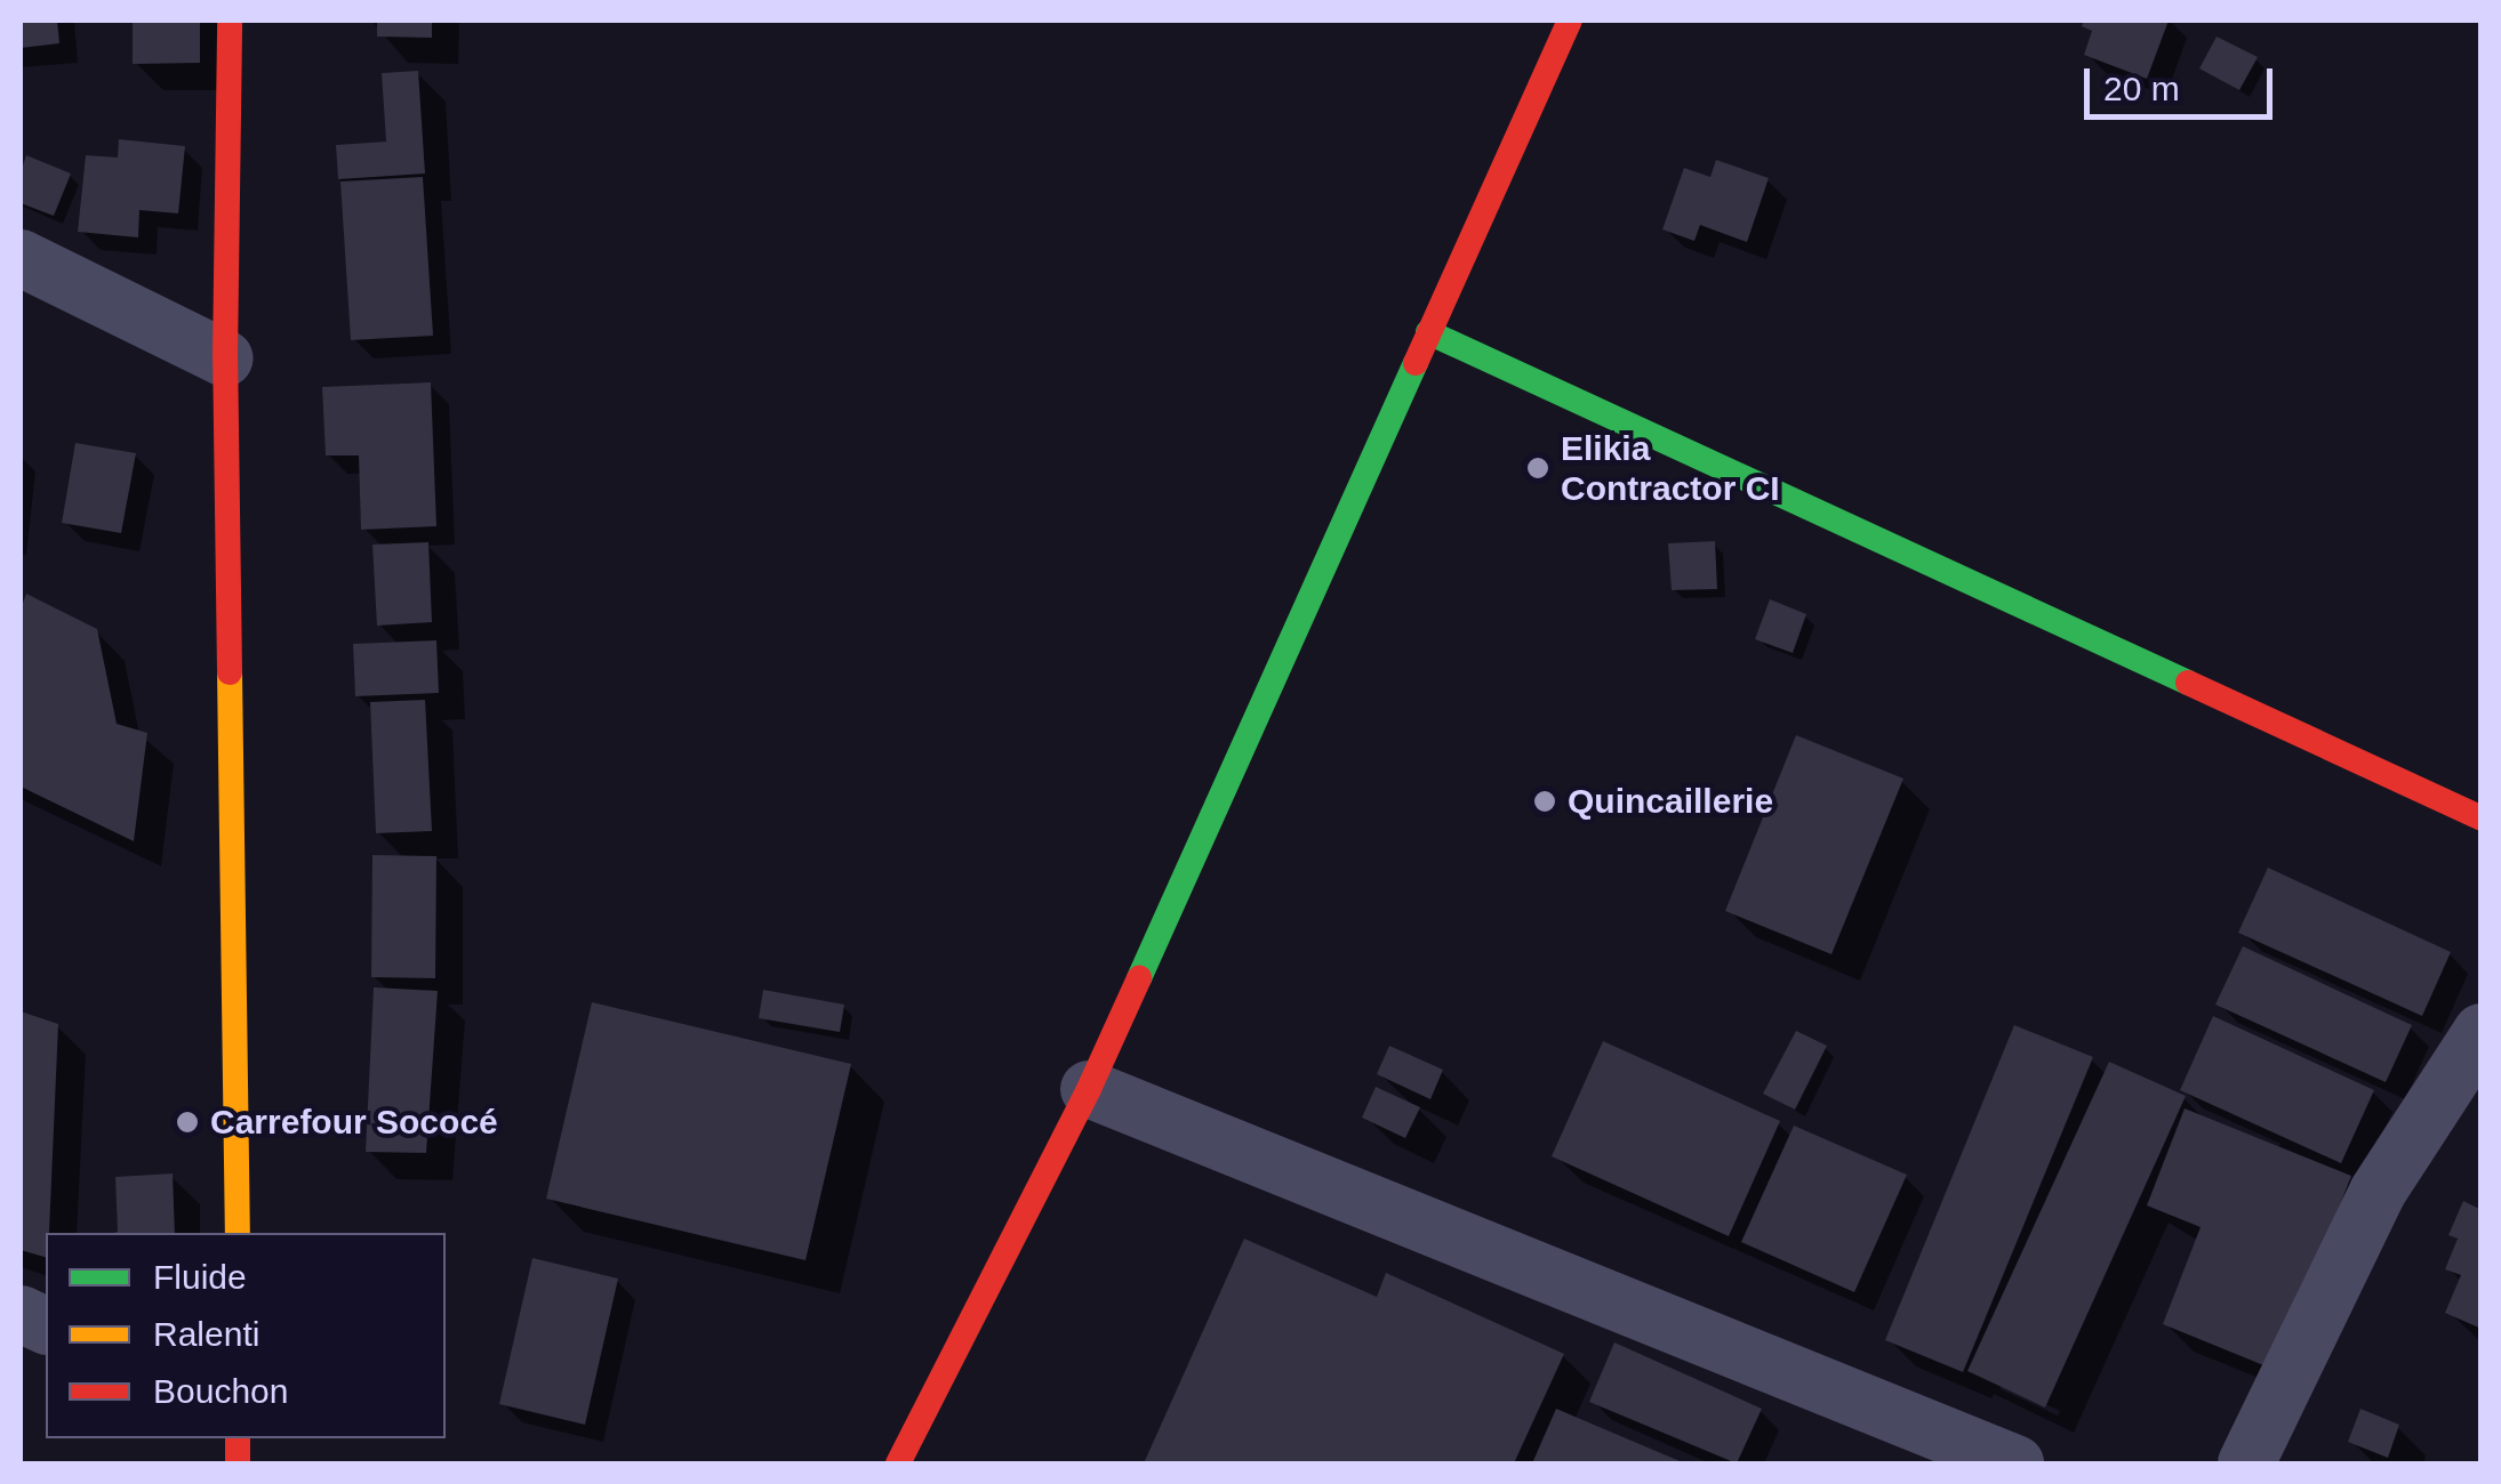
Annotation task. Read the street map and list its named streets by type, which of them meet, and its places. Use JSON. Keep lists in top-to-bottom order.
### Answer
{
  "places": ["Elikia Contractor CI", "Quincaillerie", "Carrefour Sococé"],
  "legend": ["Fluide", "Ralenti", "Bouchon"],
  "scale_bar": "20 m"
}
